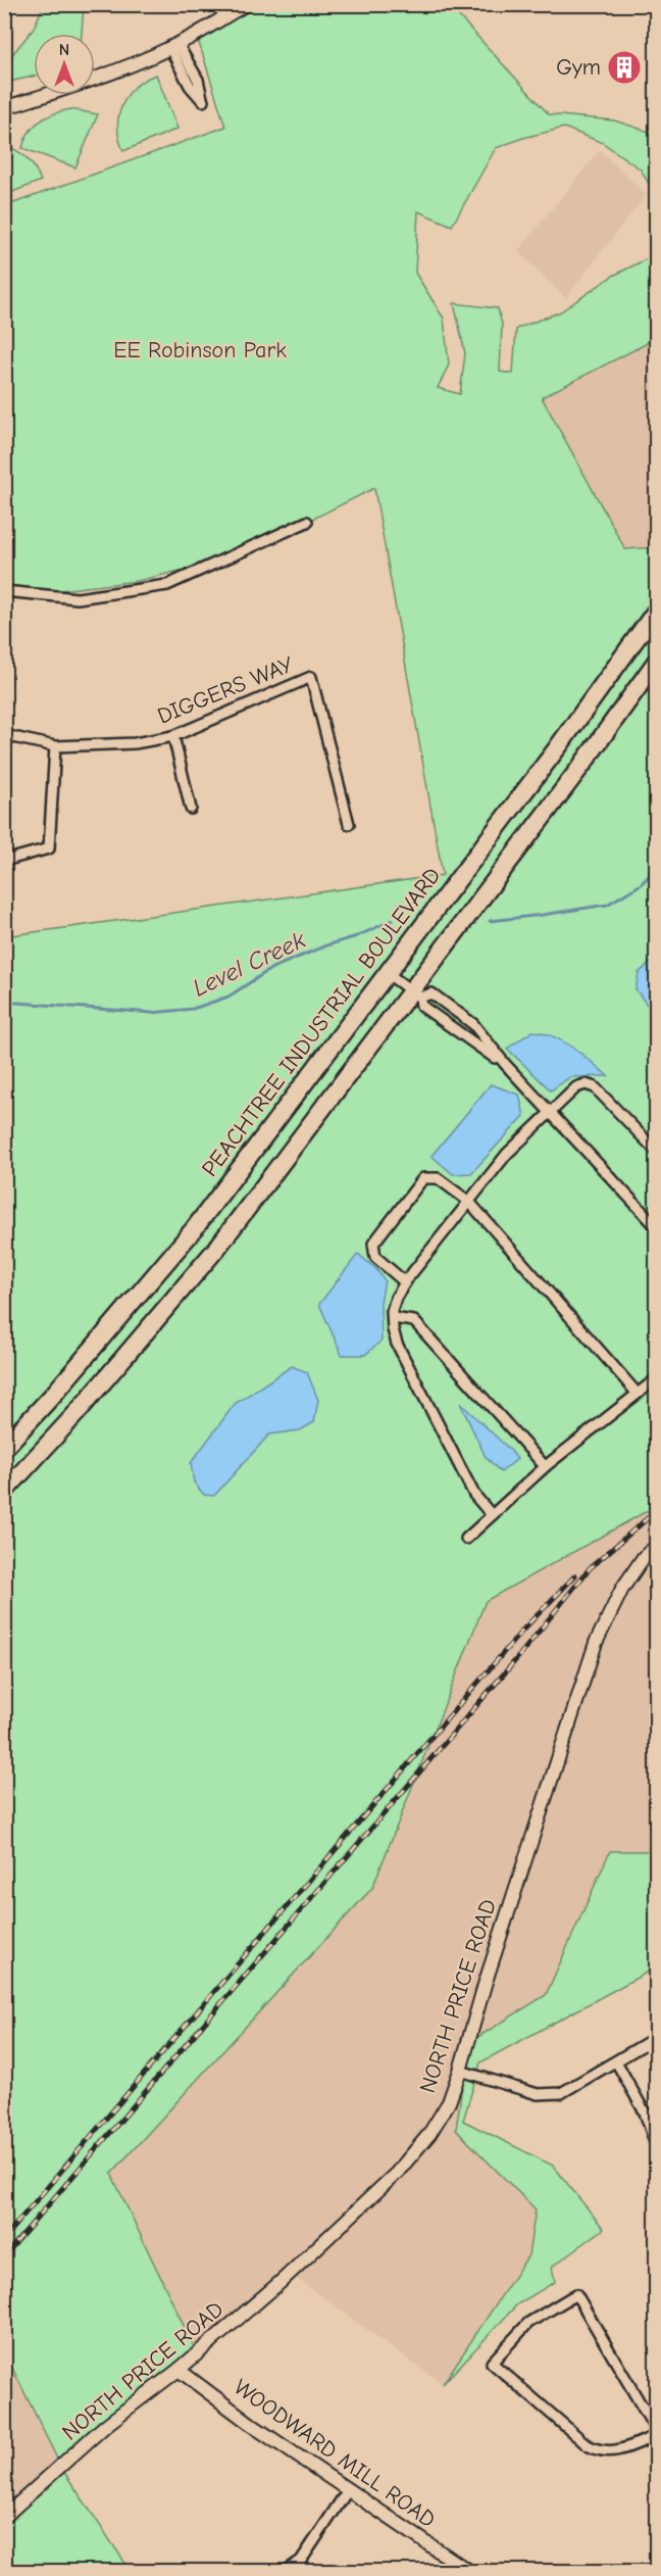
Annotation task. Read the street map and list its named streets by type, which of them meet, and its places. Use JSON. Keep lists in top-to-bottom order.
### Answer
{
  "streets": {
    "highway": ["PEACHTREE INDUSTRIAL BOULEVARD"],
    "street": ["DIGGERS WAY", "NORTH PRICE ROAD", "WOODWARD MILL ROAD"]
  },
  "crossings": [
    ["NORTH PRICE ROAD", "WOODWARD MILL ROAD"]
  ],
  "water": ["Level Creek"],
  "parks": ["EE Robinson Park"],
  "places": {
    "building": ["Gym"]
  },
  "north": "top"
}
